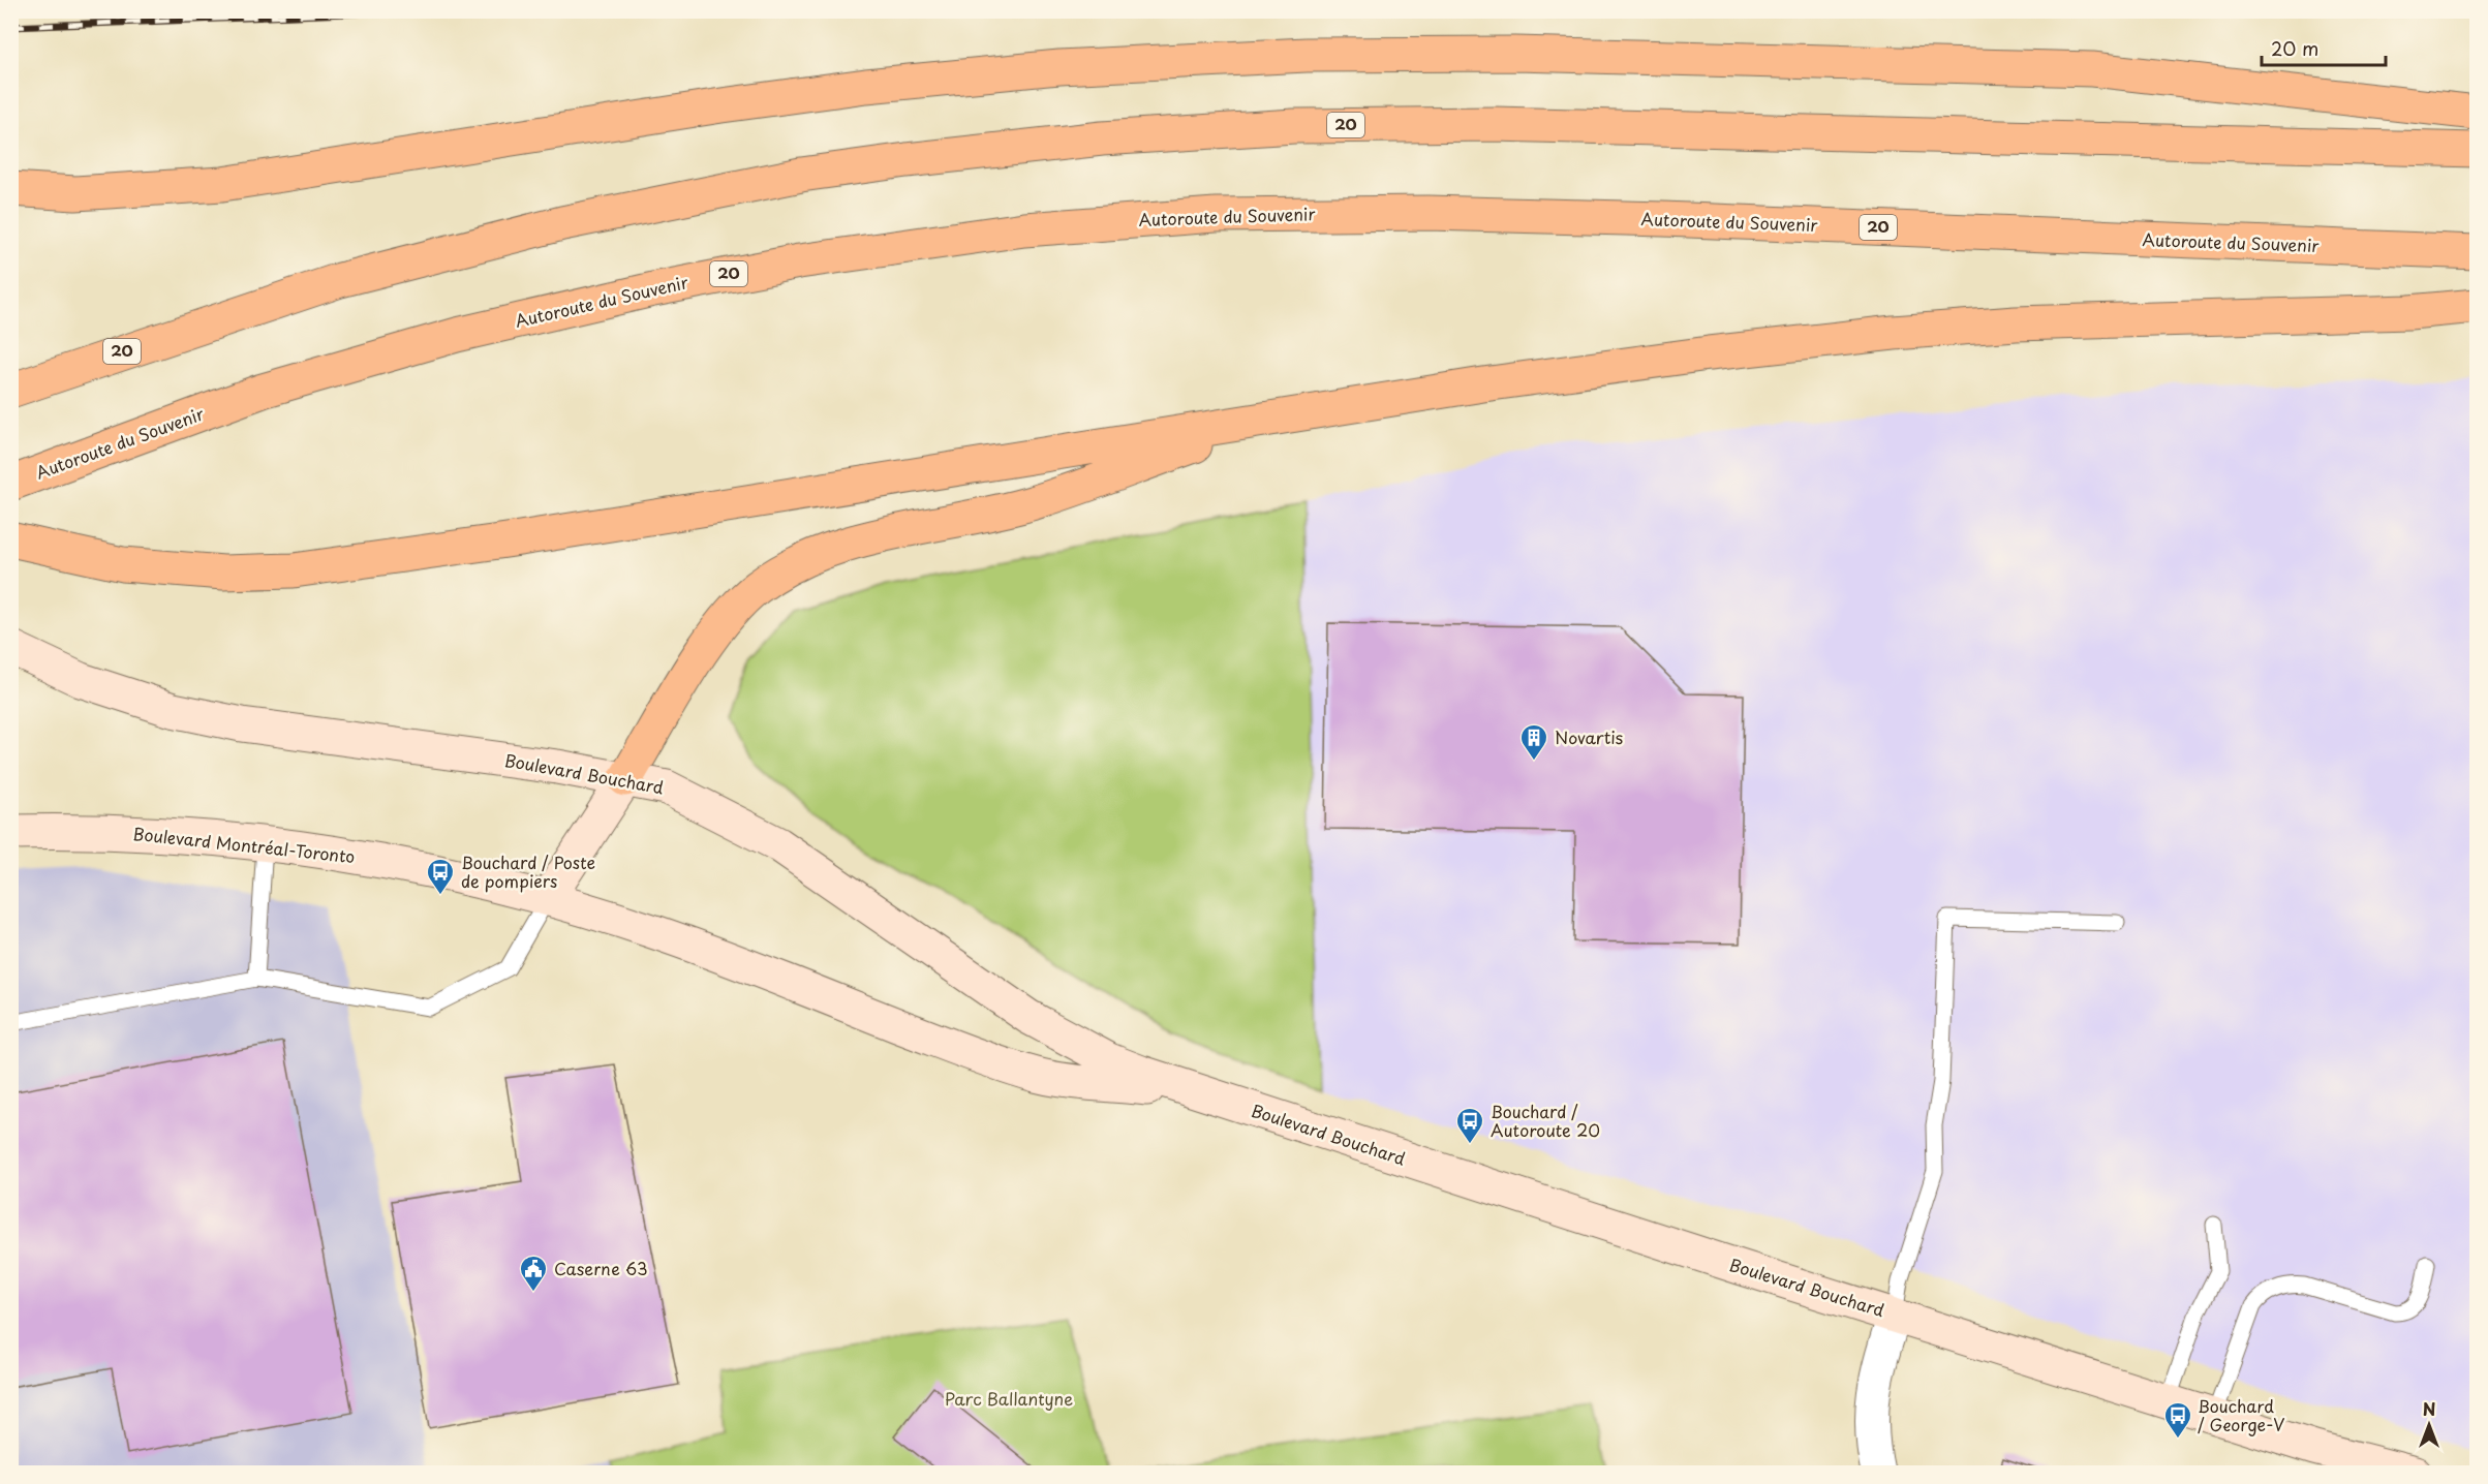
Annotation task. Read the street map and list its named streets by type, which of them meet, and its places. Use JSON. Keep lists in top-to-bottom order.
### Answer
{
  "streets": {
    "highway": ["20", "Autoroute du Souvenir"],
    "main road": ["Boulevard Bouchard", "Boulevard Montréal-Toronto"]
  },
  "crossings": [
    ["Boulevard Bouchard", "Boulevard Montréal-Toronto"]
  ],
  "parks": ["Parc Ballantyne"],
  "places": {
    "building": ["Novartis"],
    "bus stop": ["Bouchard / Poste de pompiers", "Bouchard / Autoroute 20", "Bouchard / George-V"],
    "public building": ["Caserne 63"]
  },
  "scale_bar": "20 m",
  "north": "top"
}
